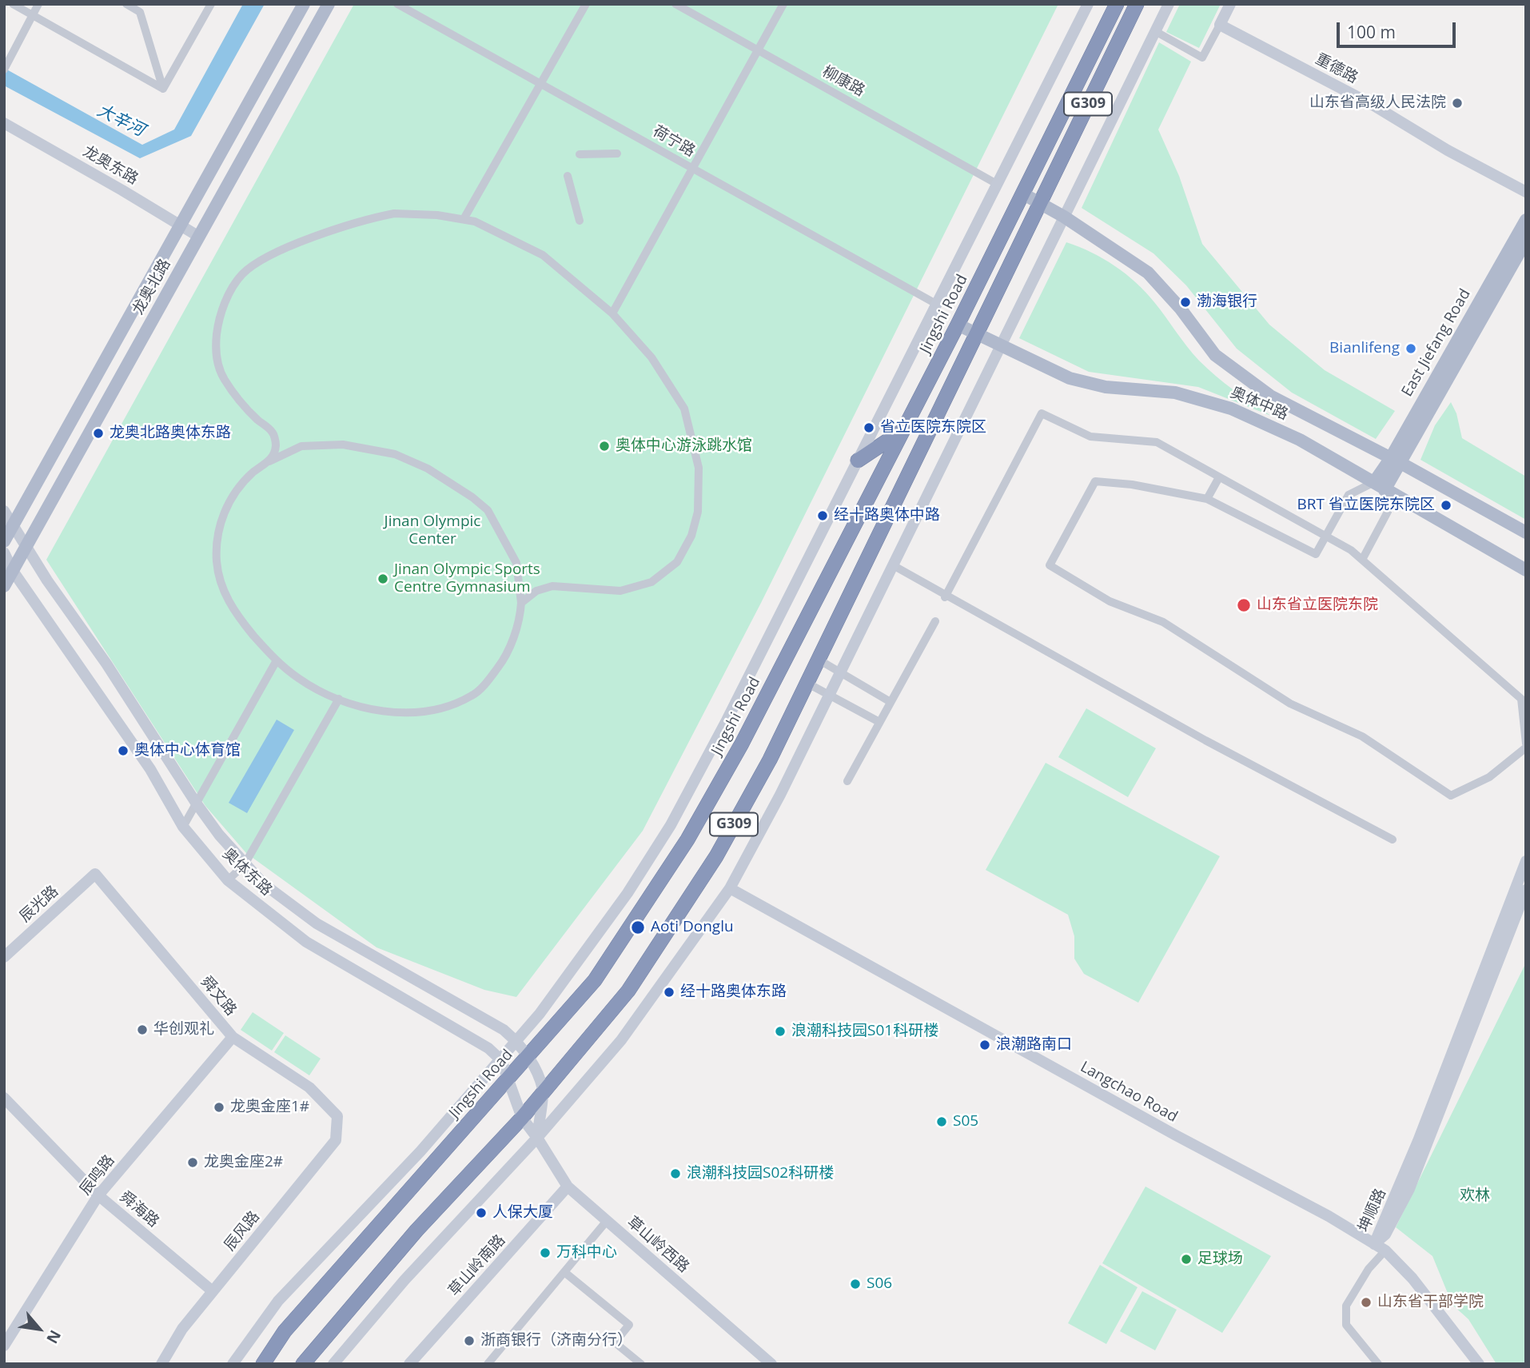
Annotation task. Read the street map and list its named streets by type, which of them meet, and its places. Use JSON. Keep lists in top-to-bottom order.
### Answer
{
  "streets": {
    "highway": ["G309", "Jingshi Road"],
    "main road": [
      "重德路",
      "龙奥东路",
      "龙奥北路",
      "East Jiefang Road",
      "奥体中路",
      "奥体东路",
      "辰光路",
      "舜文路",
      "Langchao Road",
      "辰鸣路",
      "舜海路",
      "坤顺路",
      "辰风路",
      "草山岭西路",
      "草山岭南路"
    ],
    "street": ["柳康路", "荷宁路"]
  },
  "crossings": [
    ["柳康路", "Jingshi Road"],
    ["G309", "奥体中路"],
    ["荷宁路", "Jingshi Road"],
    ["龙奥东路", "龙奥北路"],
    ["龙奥北路", "奥体东路"],
    ["Jingshi Road", "奥体中路"],
    ["Jingshi Road", "奥体东路"],
    ["East Jiefang Road", "奥体中路"],
    ["辰光路", "舜文路"],
    ["舜文路", "辰鸣路"],
    ["舜文路", "辰风路"],
    ["Langchao Road", "坤顺路"],
    ["辰鸣路", "舜海路"],
    ["舜海路", "辰风路"],
    ["草山岭西路", "草山岭南路"]
  ],
  "water": ["大辛河"],
  "parks": ["Jinan Olympic Center", "欢林"],
  "places": [
    "山东省高级人民法院",
    "渤海银行",
    "Bianlifeng",
    "省立医院东院区",
    "龙奥北路奥体东路",
    "奥体中心游泳跳水馆",
    "BRT 省立医院东院区",
    "经十路奥体中路",
    "Jinan Olympic Sports Centre Gymnasium",
    "山东省立医院东院",
    "奥体中心体育馆",
    "Aoti Donglu",
    "经十路奥体东路",
    "华创观礼",
    "浪潮科技园S01科研楼",
    "浪潮路南口",
    "龙奥金座1#",
    "S05",
    "龙奥金座2#",
    "浪潮科技园S02科研楼",
    "人保大厦",
    "万科中心",
    "足球场",
    "S06",
    "山东省干部学院",
    "浙商银行（济南分行）"
  ],
  "scale_bar": "100 m",
  "north": "bottom right"
}
